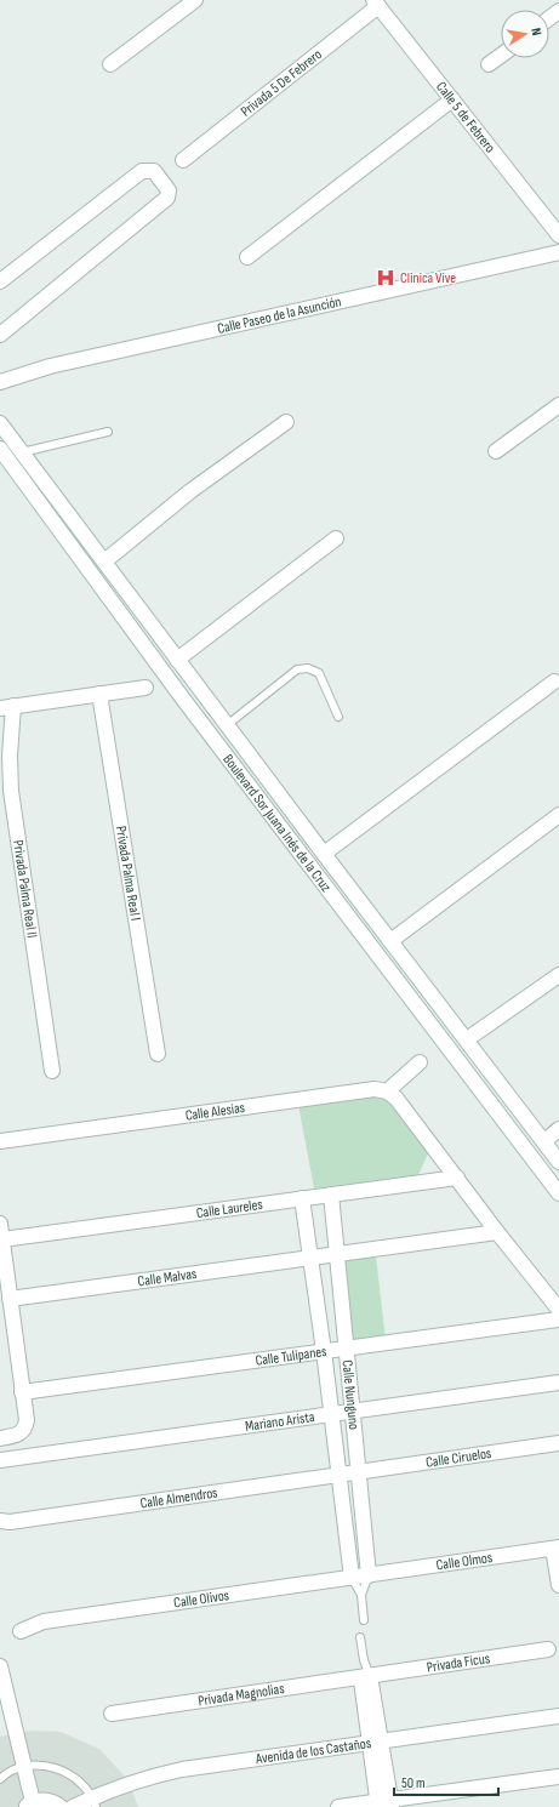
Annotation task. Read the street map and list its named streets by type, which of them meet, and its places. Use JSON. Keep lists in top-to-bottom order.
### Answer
{
  "streets": {
    "street": [
      "Privada 5 De Febrero",
      "Calle 5 de Febrero",
      "Calle Paseo de la Asunción",
      "Boulevard Sor Juana Inés de la Cruz",
      "Privada Palma Real I",
      "Privada Palma Real II",
      "Calle Alesias",
      "Calle Laureles",
      "Calle Malvas",
      "Calle Tulipanes",
      "Calle Nunguno",
      "Mariano Arista",
      "Calle Ciruelos",
      "Calle Almendros",
      "Calle Olmos",
      "Calle Olivos",
      "Privada Ficus",
      "Privada Magnolias",
      "Avenida de los Castaños"
    ]
  },
  "crossings": [
    ["Privada 5 De Febrero", "Calle 5 de Febrero"],
    ["Calle Laureles", "Calle Nunguno"],
    ["Calle Malvas", "Calle Nunguno"],
    ["Calle Tulipanes", "Calle Nunguno"],
    ["Calle Nunguno", "Mariano Arista"],
    ["Calle Nunguno", "Calle Ciruelos"],
    ["Calle Nunguno", "Calle Almendros"],
    ["Calle Nunguno", "Calle Olmos"],
    ["Calle Nunguno", "Calle Olivos"],
    ["Calle Ciruelos", "Calle Almendros"],
    ["Calle Olmos", "Calle Olivos"],
    ["Privada Ficus", "Privada Magnolias"]
  ],
  "places": {
    "hospital": ["Clinica Vive"]
  },
  "scale_bar": "50 m",
  "north": "right"
}
